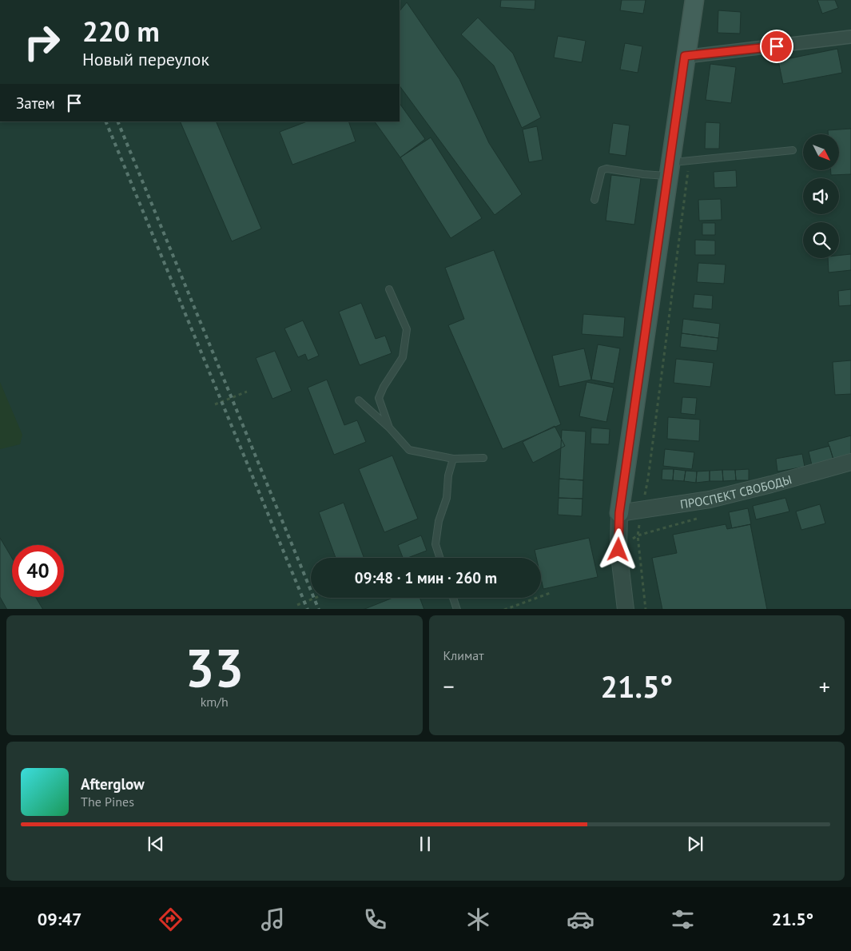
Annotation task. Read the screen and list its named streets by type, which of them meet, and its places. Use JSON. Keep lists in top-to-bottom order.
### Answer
{
  "streets": {
    "street": ["ПРОСПЕКТ СВОБОДЫ"]
  },
  "north": "bottom right",
  "page": {
    "turn": ["220 m", "Новый переулок"],
    "then": "Затем",
    "limit": "40",
    "trip": "09:48 · 1 мин · 260 m",
    "tile": [
      ["33", "km/h"],
      "Климат"
    ],
    "heat": ["−", "21.5°", "+"],
    "song": ["Afterglow", "The Pines"],
    "tabs": ["09:47", "21.5°"]
  }
}
